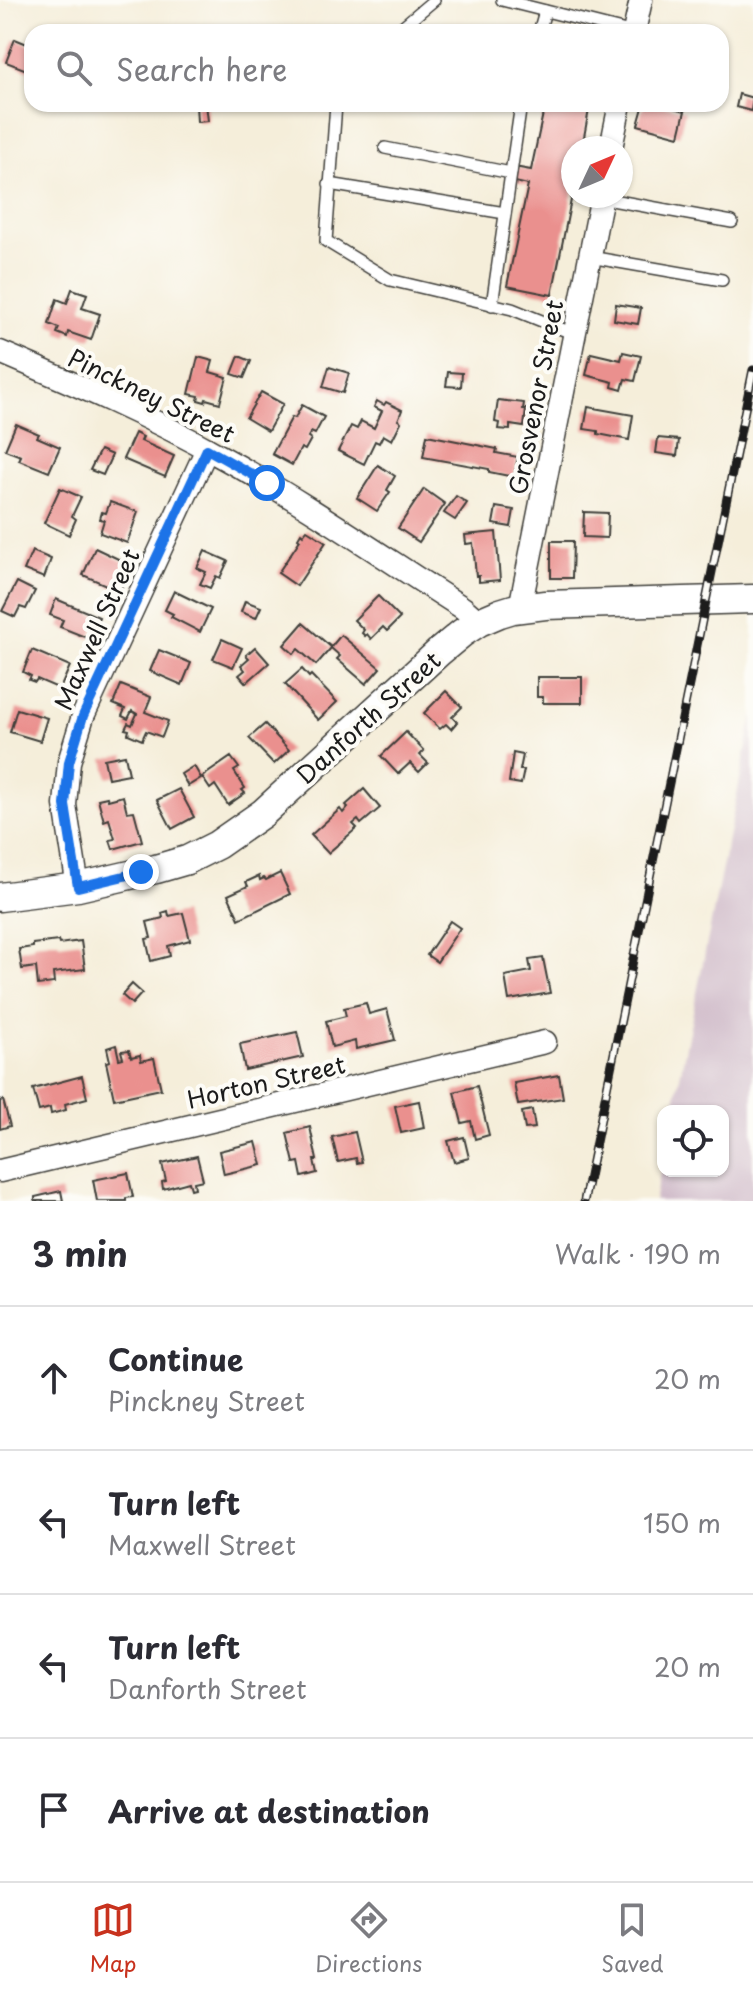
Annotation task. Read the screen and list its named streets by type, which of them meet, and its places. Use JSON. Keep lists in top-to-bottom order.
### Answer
{
  "streets": {
    "street": [
      "Pinckney Street",
      "Grosvenor Street",
      "Maxwell Street",
      "Danforth Street",
      "Horton Street"
    ]
  },
  "crossings": [
    ["Pinckney Street", "Maxwell Street"],
    ["Pinckney Street", "Danforth Street"],
    ["Grosvenor Street", "Danforth Street"],
    ["Maxwell Street", "Danforth Street"]
  ],
  "north": "top right",
  "page": {
    "search": "Search here",
    "heading": ["3 min", "Walk · 190 m"],
    "list": [
      ["Continue", "Pinckney Street", "20 m"],
      ["Turn left", "Maxwell Street", "150 m"],
      ["Turn left", "Danforth Street", "20 m"],
      "Arrive at destination"
    ],
    "nav": ["Map", "Directions", "Saved"]
  }
}
